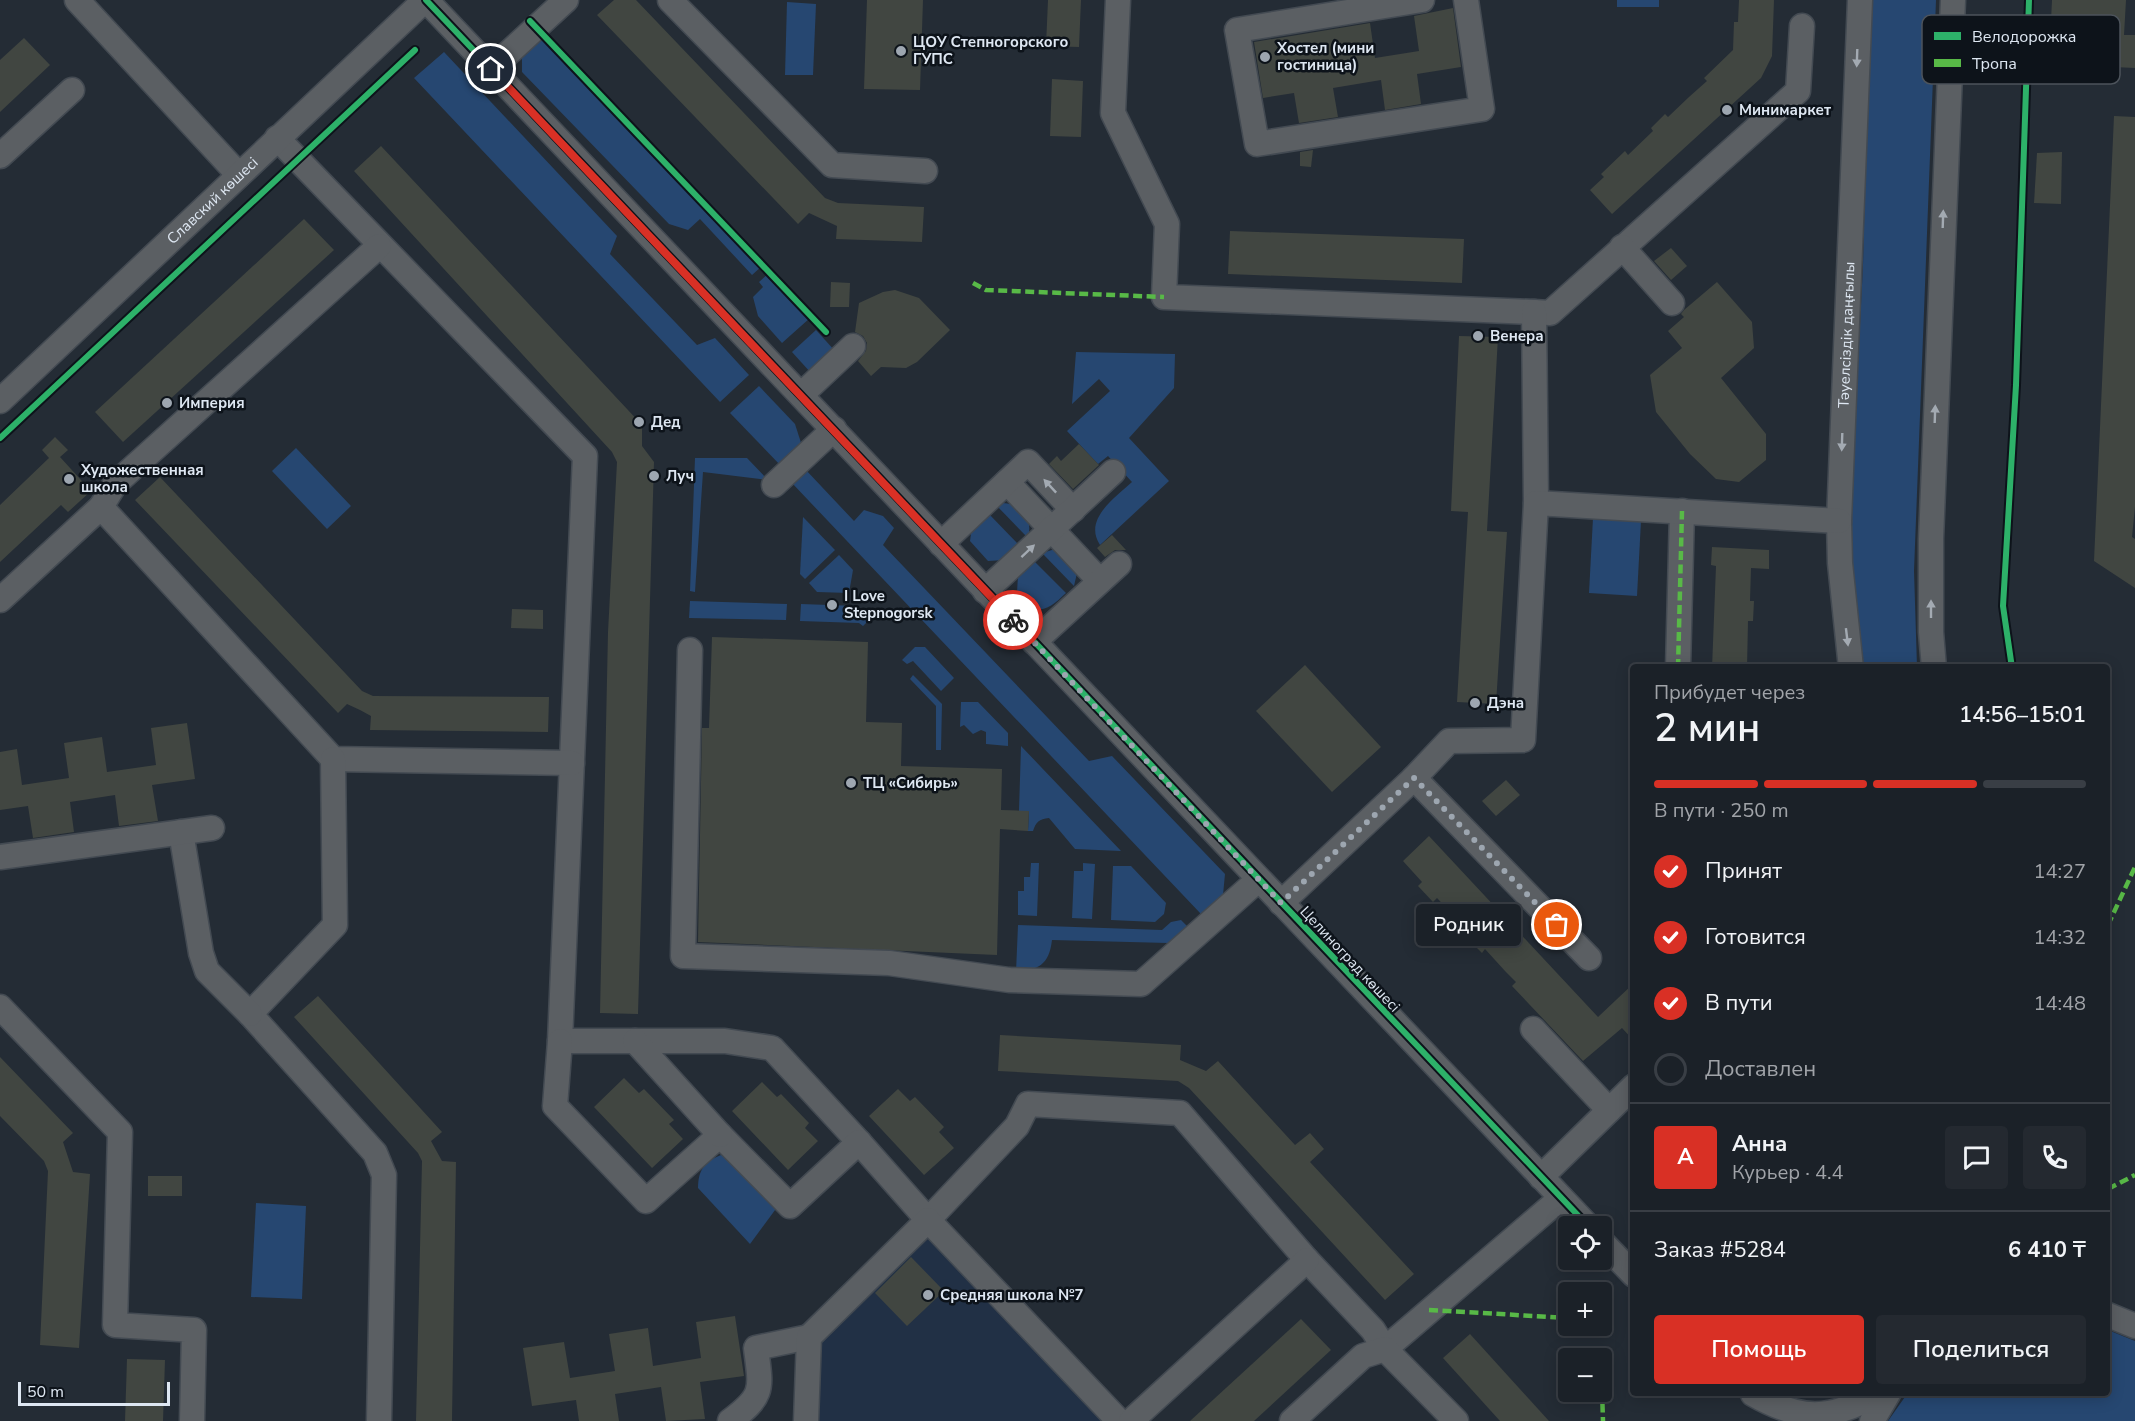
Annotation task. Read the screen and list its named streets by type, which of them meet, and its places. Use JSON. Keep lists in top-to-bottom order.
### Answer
{
  "streets": {
    "street": ["Славский көшесі", "Тәуелсіздік даңғылы", "Целиноград көшесі"]
  },
  "crossings": [
    ["Славский көшесі", "Целиноград көшесі"]
  ],
  "places": [
    "ЦОУ Степногорского ГУПС",
    "Хостел (мини гостиница)",
    "Минимаркет",
    "Венера",
    "Империя",
    "Дед",
    "Луч",
    "Художественная школа",
    "I Love Stepnogorsk",
    "Дэна",
    "ТЦ «Сибирь»",
    "Родник",
    "Средняя школа №7"
  ],
  "legend": ["Велодорожка", "Тропа"],
  "scale_bar": "50 m",
  "page": {
    "heading": ["2 мин", "Прибудет через", "14:56–15:01"],
    "panel": [
      "Анна",
      "Курьер · 4.4",
      "Заказ #5284",
      "6 410 ₸"
    ],
    "bar": "В пути · 250 m",
    "list": [
      ["Принят", "14:27"],
      ["Готовится", "14:32"],
      ["В пути", "14:48"],
      "Доставлен"
    ],
    "bubble": "Родник",
    "round": "А",
    "map_buttons": ["+", "−"],
    "buttons": ["Помощь", "Поделиться"],
    "scale": "50 m"
  }
}
